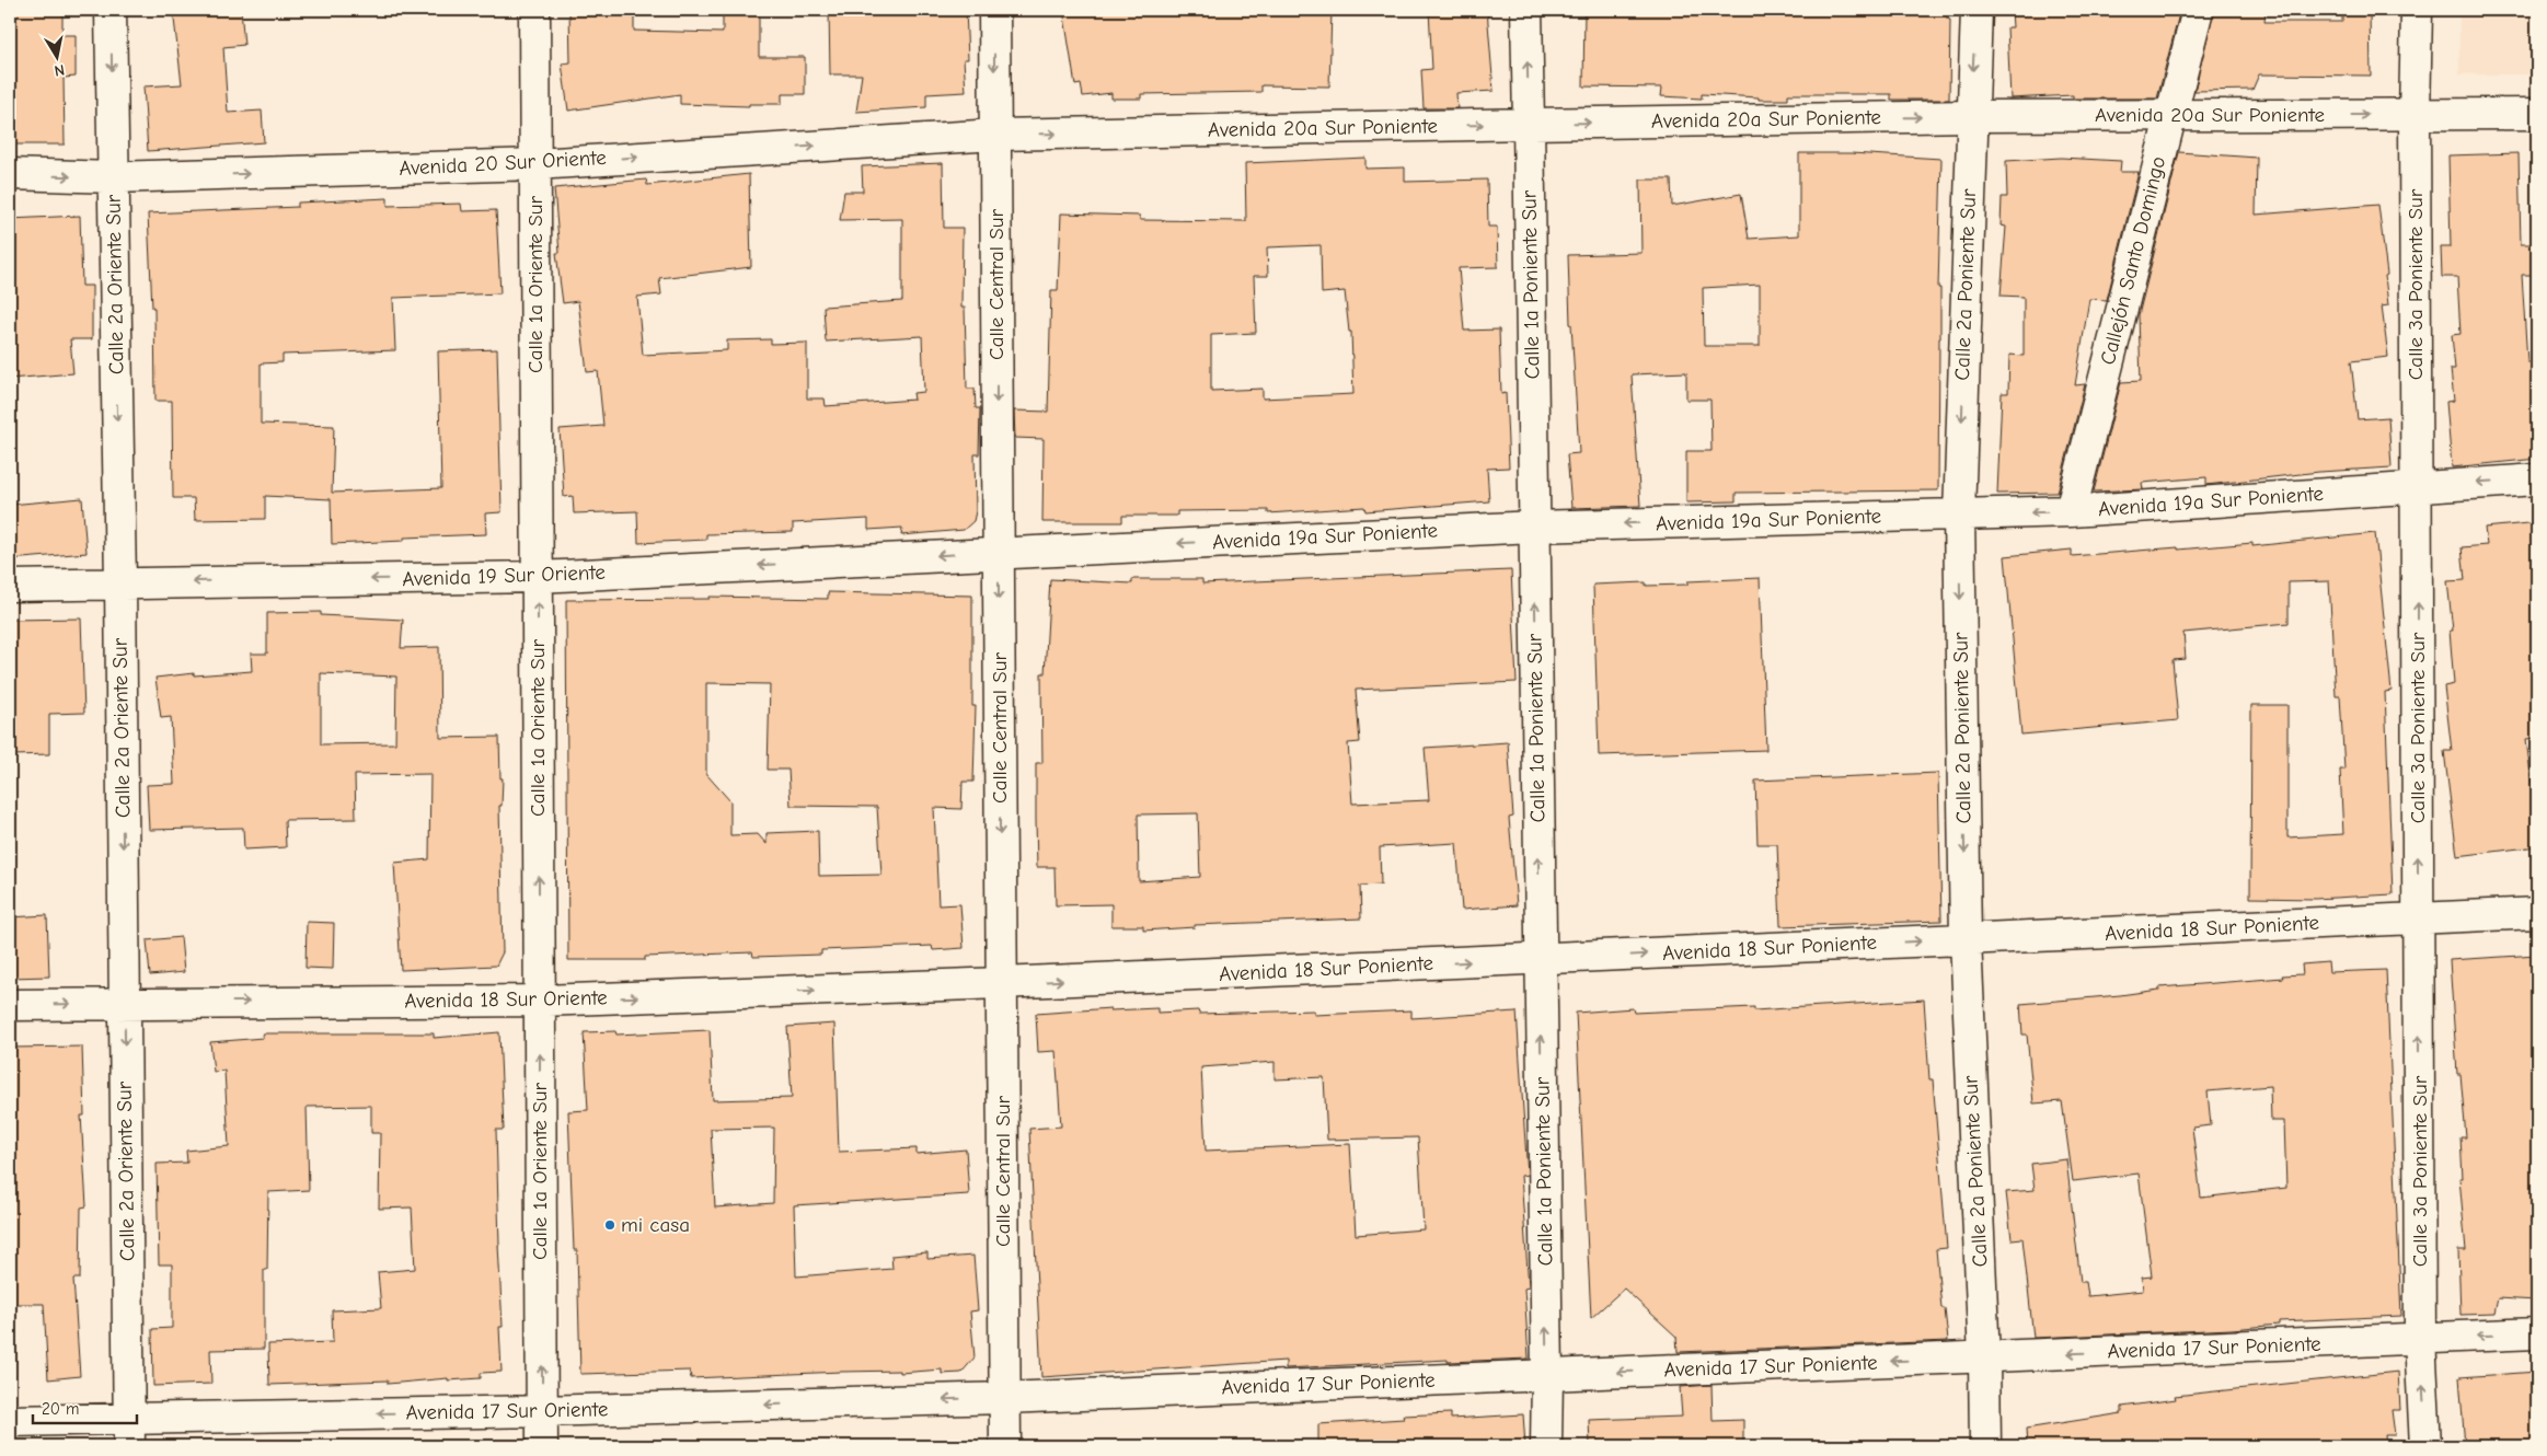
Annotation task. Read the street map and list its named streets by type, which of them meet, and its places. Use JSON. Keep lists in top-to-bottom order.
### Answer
{
  "streets": {
    "street": [
      "Avenida 20a Sur Poniente",
      "Avenida 20 Sur Oriente",
      "Callejón Santo Domingo",
      "Calle 2a Oriente Sur",
      "Calle 1a Oriente Sur",
      "Calle Central Sur",
      "Calle 1a Poniente Sur",
      "Calle 2a Poniente Sur",
      "Calle 3a Poniente Sur",
      "Avenida 19a Sur Poniente",
      "Avenida 19 Sur Oriente",
      "Avenida 18 Sur Poniente",
      "Avenida 18 Sur Oriente",
      "Avenida 17 Sur Poniente",
      "Avenida 17 Sur Oriente"
    ]
  },
  "crossings": [
    ["Avenida 20a Sur Poniente", "Avenida 20 Sur Oriente"],
    ["Avenida 20a Sur Poniente", "Callejón Santo Domingo"],
    ["Avenida 20a Sur Poniente", "Calle Central Sur"],
    ["Avenida 20a Sur Poniente", "Calle 1a Poniente Sur"],
    ["Avenida 20a Sur Poniente", "Calle 2a Poniente Sur"],
    ["Avenida 20a Sur Poniente", "Calle 3a Poniente Sur"],
    ["Avenida 20 Sur Oriente", "Calle 2a Oriente Sur"],
    ["Avenida 20 Sur Oriente", "Calle 1a Oriente Sur"],
    ["Avenida 20 Sur Oriente", "Calle Central Sur"],
    ["Callejón Santo Domingo", "Avenida 19a Sur Poniente"],
    ["Calle 2a Oriente Sur", "Avenida 19 Sur Oriente"],
    ["Calle 2a Oriente Sur", "Avenida 18 Sur Oriente"],
    ["Calle 2a Oriente Sur", "Avenida 17 Sur Oriente"],
    ["Calle 1a Oriente Sur", "Avenida 19 Sur Oriente"],
    ["Calle 1a Oriente Sur", "Avenida 18 Sur Oriente"],
    ["Calle 1a Oriente Sur", "Avenida 17 Sur Oriente"],
    ["Calle Central Sur", "Avenida 19a Sur Poniente"],
    ["Calle Central Sur", "Avenida 19 Sur Oriente"],
    ["Calle Central Sur", "Avenida 18 Sur Poniente"],
    ["Calle Central Sur", "Avenida 18 Sur Oriente"],
    ["Calle Central Sur", "Avenida 17 Sur Poniente"],
    ["Calle Central Sur", "Avenida 17 Sur Oriente"],
    ["Calle 1a Poniente Sur", "Avenida 19a Sur Poniente"],
    ["Calle 1a Poniente Sur", "Avenida 18 Sur Poniente"],
    ["Calle 1a Poniente Sur", "Avenida 17 Sur Poniente"],
    ["Calle 2a Poniente Sur", "Avenida 19a Sur Poniente"],
    ["Calle 2a Poniente Sur", "Avenida 18 Sur Poniente"],
    ["Calle 2a Poniente Sur", "Avenida 17 Sur Poniente"],
    ["Calle 3a Poniente Sur", "Avenida 19a Sur Poniente"],
    ["Calle 3a Poniente Sur", "Avenida 18 Sur Poniente"],
    ["Calle 3a Poniente Sur", "Avenida 17 Sur Poniente"],
    ["Avenida 19a Sur Poniente", "Avenida 19 Sur Oriente"],
    ["Avenida 18 Sur Poniente", "Avenida 18 Sur Oriente"],
    ["Avenida 17 Sur Poniente", "Avenida 17 Sur Oriente"]
  ],
  "one_way": [
    "Avenida 20a Sur Poniente",
    "Avenida 20 Sur Oriente",
    "Calle 2a Oriente Sur",
    "Calle 1a Oriente Sur",
    "Calle Central Sur",
    "Calle 1a Poniente Sur",
    "Calle 2a Poniente Sur",
    "Calle 3a Poniente Sur",
    "Avenida 19a Sur Poniente",
    "Avenida 19 Sur Oriente",
    "Avenida 18 Sur Poniente",
    "Avenida 18 Sur Oriente",
    "Avenida 17 Sur Poniente",
    "Avenida 17 Sur Oriente"
  ],
  "places": ["mi casa"],
  "scale_bar": "20 m",
  "north": "bottom"
}
